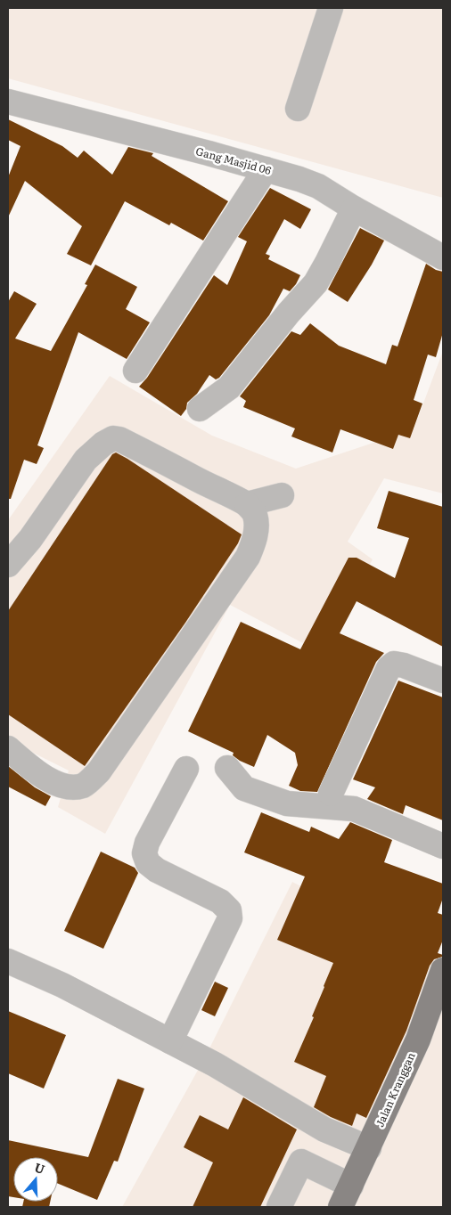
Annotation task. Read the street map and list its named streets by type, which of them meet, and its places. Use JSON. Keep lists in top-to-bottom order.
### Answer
{
  "streets": {
    "main road": ["Jalan Kranggan"],
    "street": ["Gang Masjid 06"]
  },
  "north": "top"
}
